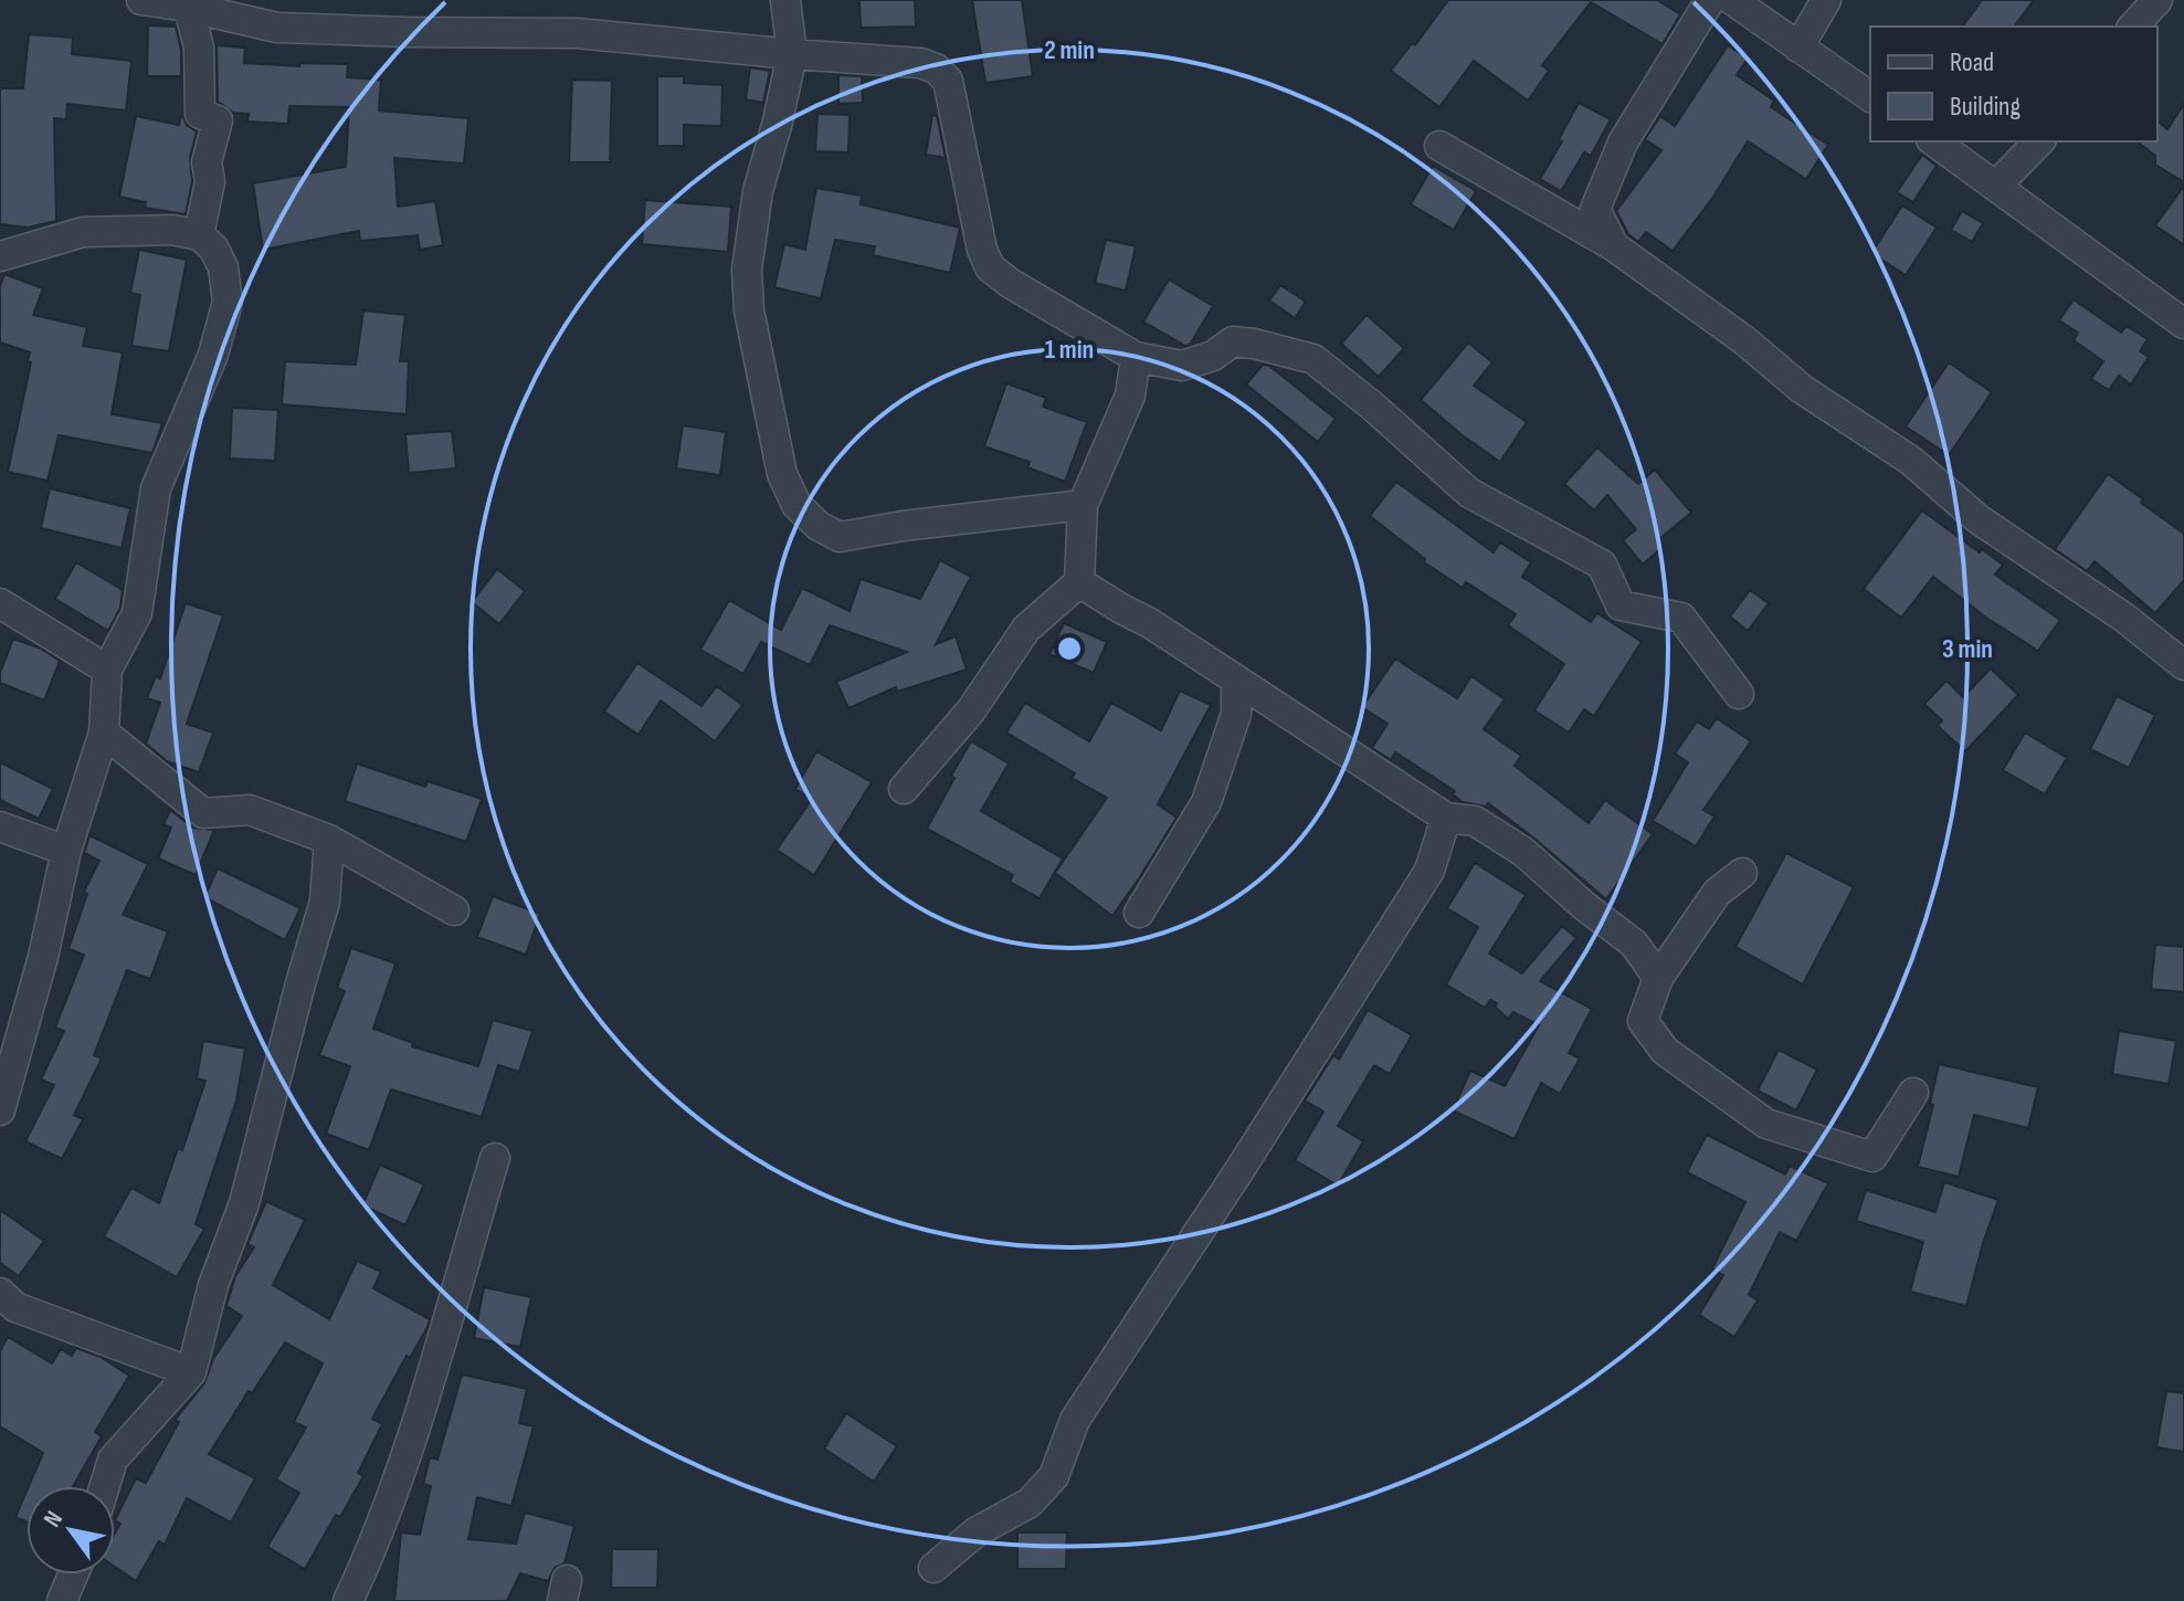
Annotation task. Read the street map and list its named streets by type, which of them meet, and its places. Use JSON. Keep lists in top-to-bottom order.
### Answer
{
  "legend": ["Road", "Building"],
  "north": "top left",
  "rings": ["2 min", "1 min", "3 min"]
}
